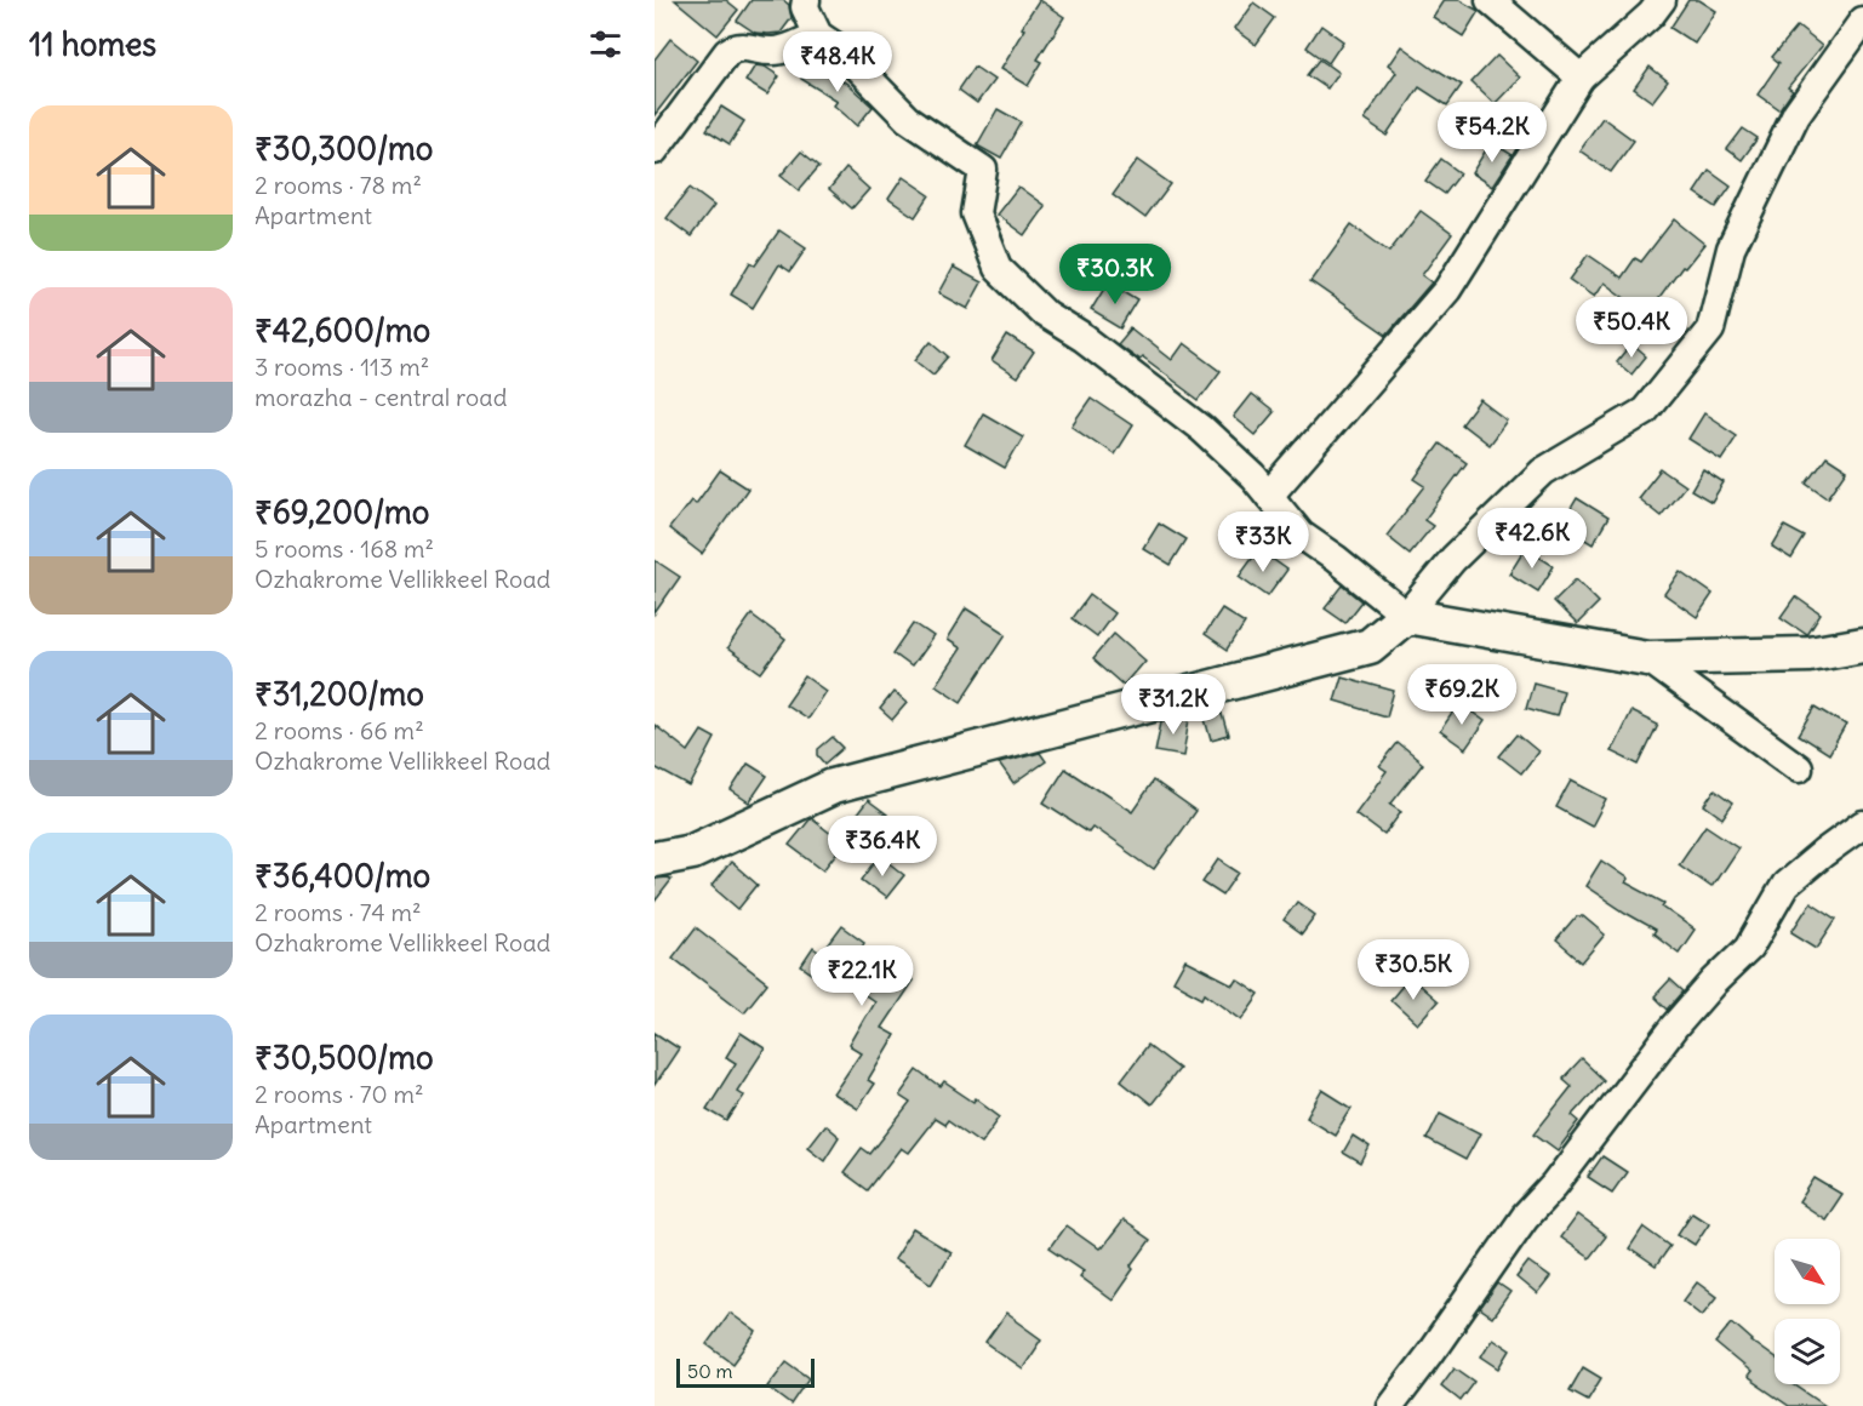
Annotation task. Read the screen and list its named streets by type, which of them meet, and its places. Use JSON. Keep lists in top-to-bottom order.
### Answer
{
  "scale_bar": "50 m",
  "north": "bottom right",
  "page": {
    "heading": "11 homes",
    "price": [
      "₹48.4K",
      "₹54.2K",
      "₹30.3K",
      "₹50.4K",
      "₹42.6K",
      "₹33K",
      "₹69.2K",
      "₹31.2K",
      "₹36.4K",
      "₹30.5K",
      "₹22.1K"
    ],
    "list": [
      {
        "name": "₹30,300/mo",
        "note": "2 rooms · 78 m² · Apartment"
      },
      {
        "name": "₹42,600/mo",
        "note": "3 rooms · 113 m² · morazha - central road"
      },
      {
        "name": "₹69,200/mo",
        "note": "5 rooms · 168 m² · Ozhakrome Vellikkeel Road"
      },
      {
        "name": "₹31,200/mo",
        "note": "2 rooms · 66 m² · Ozhakrome Vellikkeel Road"
      },
      {
        "name": "₹36,400/mo",
        "note": "2 rooms · 74 m² · Ozhakrome Vellikkeel Road"
      },
      {
        "name": "₹30,500/mo",
        "note": "2 rooms · 70 m² · Apartment"
      }
    ],
    "scale": "50 m"
  }
}
